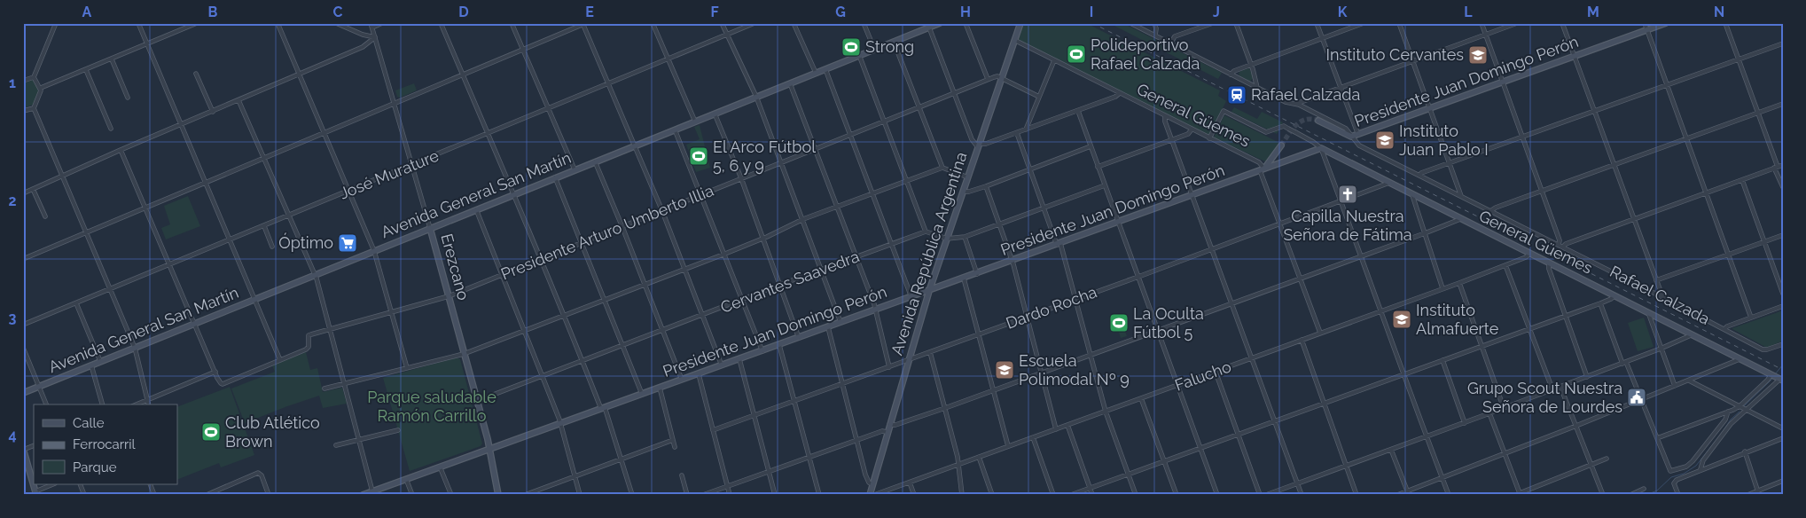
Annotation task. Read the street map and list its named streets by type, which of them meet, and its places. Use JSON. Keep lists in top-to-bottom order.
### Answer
{
  "streets": {
    "street": [
      "Presidente Juan Domingo Perón",
      "General Güemes",
      "José Murature",
      "Avenida General San Martín",
      "Presidente Arturo Umberto Illia",
      "Avenida República Argentina",
      "Erezcano",
      "Cervantes Saavedra",
      "Rafael Calzada",
      "Dardo Rocha",
      "Falucho"
    ]
  },
  "crossings": [
    ["Presidente Juan Domingo Perón", "General Güemes"],
    ["Presidente Juan Domingo Perón", "Avenida República Argentina"],
    ["Presidente Juan Domingo Perón", "Erezcano"],
    ["Presidente Juan Domingo Perón", "Rafael Calzada"],
    ["General Güemes", "Avenida República Argentina"],
    ["General Güemes", "Dardo Rocha"],
    ["General Güemes", "Falucho"],
    ["José Murature", "Erezcano"],
    ["Avenida General San Martín", "Erezcano"],
    ["Presidente Arturo Umberto Illia", "Avenida República Argentina"],
    ["Presidente Arturo Umberto Illia", "Erezcano"],
    ["Avenida República Argentina", "Dardo Rocha"],
    ["Erezcano", "Cervantes Saavedra"]
  ],
  "parks": ["Parque saludable Ramón Carrillo"],
  "places": {
    "sports": [
      "Strong",
      "Polideportivo Rafael Calzada",
      "El Arco Fútbol 5, 6 y 9",
      "La Oculta Fútbol 5",
      "Club Atlético Brown"
    ],
    "school or university": [
      "Instituto Cervantes",
      "Instituto Juan Pablo I",
      "Instituto Almafuerte",
      "Escuela Polimodal Nº 9"
    ],
    "station": ["Rafael Calzada"],
    "church": ["Capilla Nuestra Señora de Fátima"],
    "supermarket": ["Óptimo"],
    "public building": ["Grupo Scout Nuestra Señora de Lourdes"]
  },
  "legend": ["Calle", "Ferrocarril", "Parque"],
  "grid": {
    "columns": [
      "A",
      "B",
      "C",
      "D",
      "E",
      "F",
      "G",
      "H",
      "I",
      "J",
      "K",
      "L",
      "M",
      "N"
    ],
    "rows": [
      "1",
      "2",
      "3",
      "4"
    ]
  }
}
